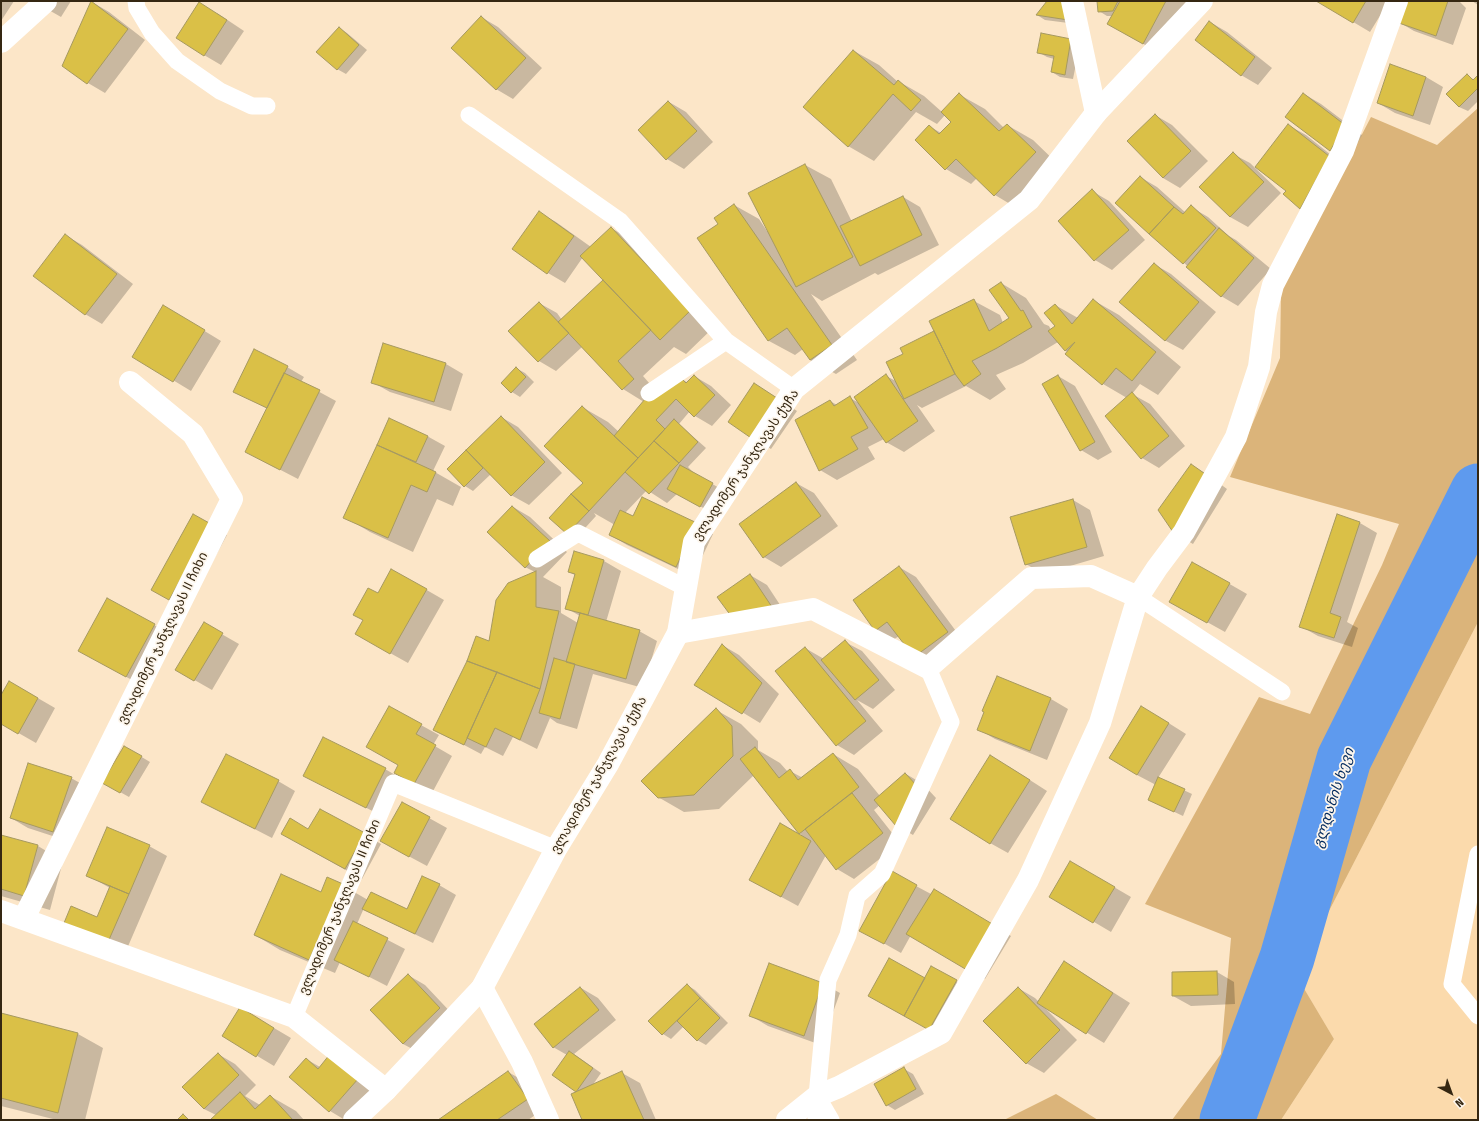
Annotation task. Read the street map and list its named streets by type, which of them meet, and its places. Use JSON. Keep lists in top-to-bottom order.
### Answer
{
  "streets": {
    "street": ["ვლადიმერ ჯანჯღავას ქუჩა", "ვლადიმერ ჯანჯღავას II ჩიხი"]
  },
  "crossings": [
    ["ვლადიმერ ჯანჯღავას ქუჩა", "ვლადიმერ ჯანჯღავას II ჩიხი"]
  ],
  "water": ["გლდანის ხევი"],
  "north": "bottom right"
}
